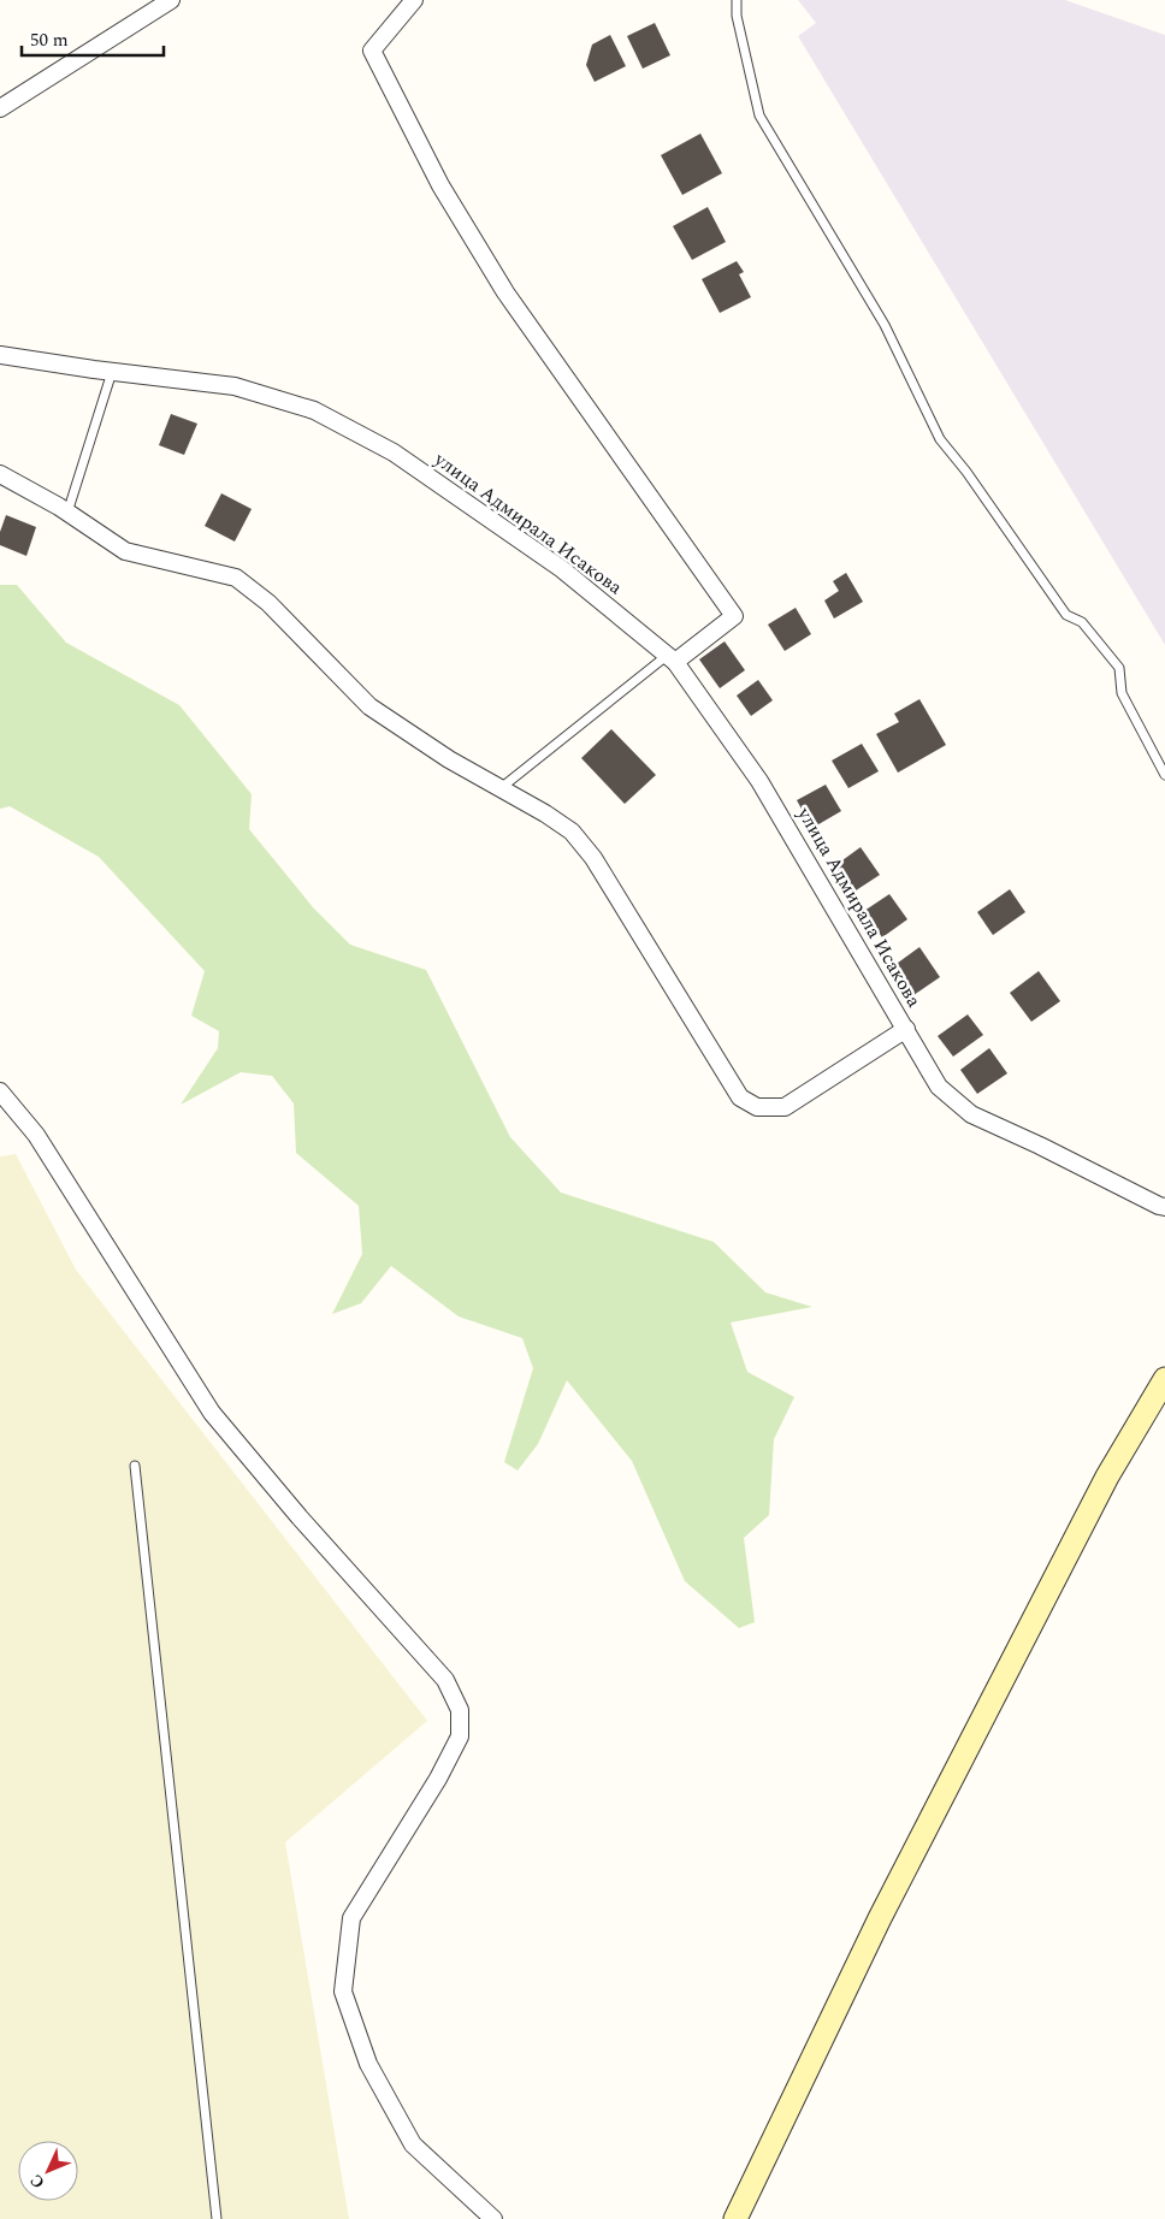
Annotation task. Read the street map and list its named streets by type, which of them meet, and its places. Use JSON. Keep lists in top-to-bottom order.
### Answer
{
  "streets": {
    "street": ["улица Адмирала Исакова"]
  },
  "scale_bar": "50 m",
  "north": "bottom left"
}
